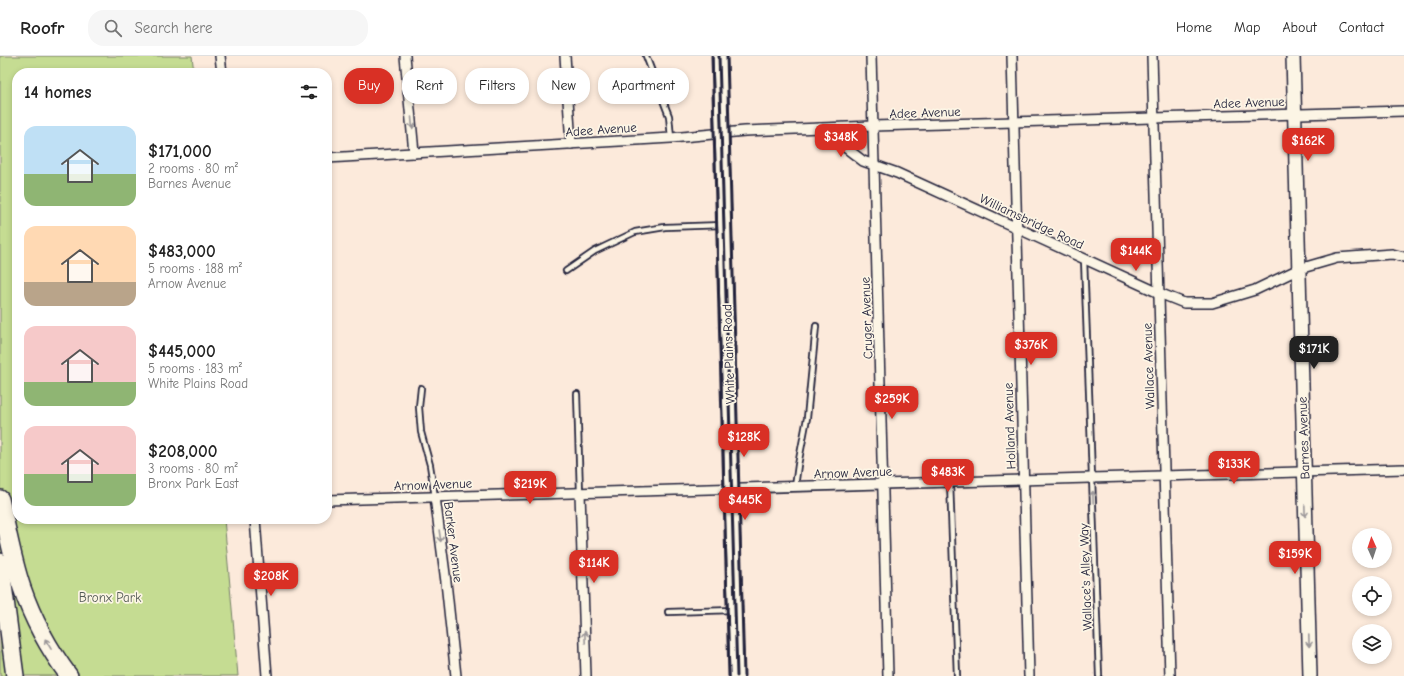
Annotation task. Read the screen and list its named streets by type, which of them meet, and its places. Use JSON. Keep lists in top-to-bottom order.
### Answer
{
  "streets": {
    "main road": ["White Plains Road", "Barnes Avenue"],
    "street": [
      "Adee Avenue",
      "Williamsbridge Road",
      "Cruger Avenue",
      "Wallace Avenue",
      "Holland Avenue",
      "Arnow Avenue",
      "Barker Avenue"
    ],
    "lane": ["Wallace's Alley Way"]
  },
  "crossings": [
    ["Adee Avenue", "Williamsbridge Road"],
    ["Adee Avenue", "Cruger Avenue"],
    ["Adee Avenue", "White Plains Road"],
    ["Adee Avenue", "Wallace Avenue"],
    ["Adee Avenue", "Holland Avenue"],
    ["Adee Avenue", "Barnes Avenue"],
    ["Williamsbridge Road", "Cruger Avenue"],
    ["Williamsbridge Road", "Wallace Avenue"],
    ["Williamsbridge Road", "Holland Avenue"],
    ["Williamsbridge Road", "Barnes Avenue"],
    ["Williamsbridge Road", "Wallace's Alley Way"],
    ["Cruger Avenue", "Arnow Avenue"],
    ["White Plains Road", "Arnow Avenue"],
    ["Wallace Avenue", "Arnow Avenue"],
    ["Holland Avenue", "Arnow Avenue"],
    ["Barnes Avenue", "Arnow Avenue"],
    ["Arnow Avenue", "Barker Avenue"],
    ["Arnow Avenue", "Wallace's Alley Way"]
  ],
  "one_way": ["Barker Avenue", "Wallace's Alley Way"],
  "parks": ["Bronx Park"],
  "north": "top",
  "page": {
    "header": "Roofr",
    "search": "Search here",
    "nav": [
      "Home",
      "Map",
      "About",
      "Contact"
    ],
    "chip": [
      "Buy",
      "Rent",
      "Filters",
      "New",
      "Apartment"
    ],
    "heading": "14 homes",
    "list": [
      {
        "name": "$171,000",
        "note": "2 rooms · 80 m² · Barnes Avenue"
      },
      {
        "name": "$483,000",
        "note": "5 rooms · 188 m² · Arnow Avenue"
      },
      {
        "name": "$445,000",
        "note": "5 rooms · 183 m² · White Plains Road"
      },
      {
        "name": "$208,000",
        "note": "3 rooms · 80 m² · Bronx Park East"
      }
    ],
    "price": [
      "$348K",
      "$162K",
      "$144K",
      "$376K",
      "$171K",
      "$259K",
      "$128K",
      "$133K",
      "$483K",
      "$219K",
      "$445K",
      "$159K",
      "$114K",
      "$208K"
    ]
  }
}
